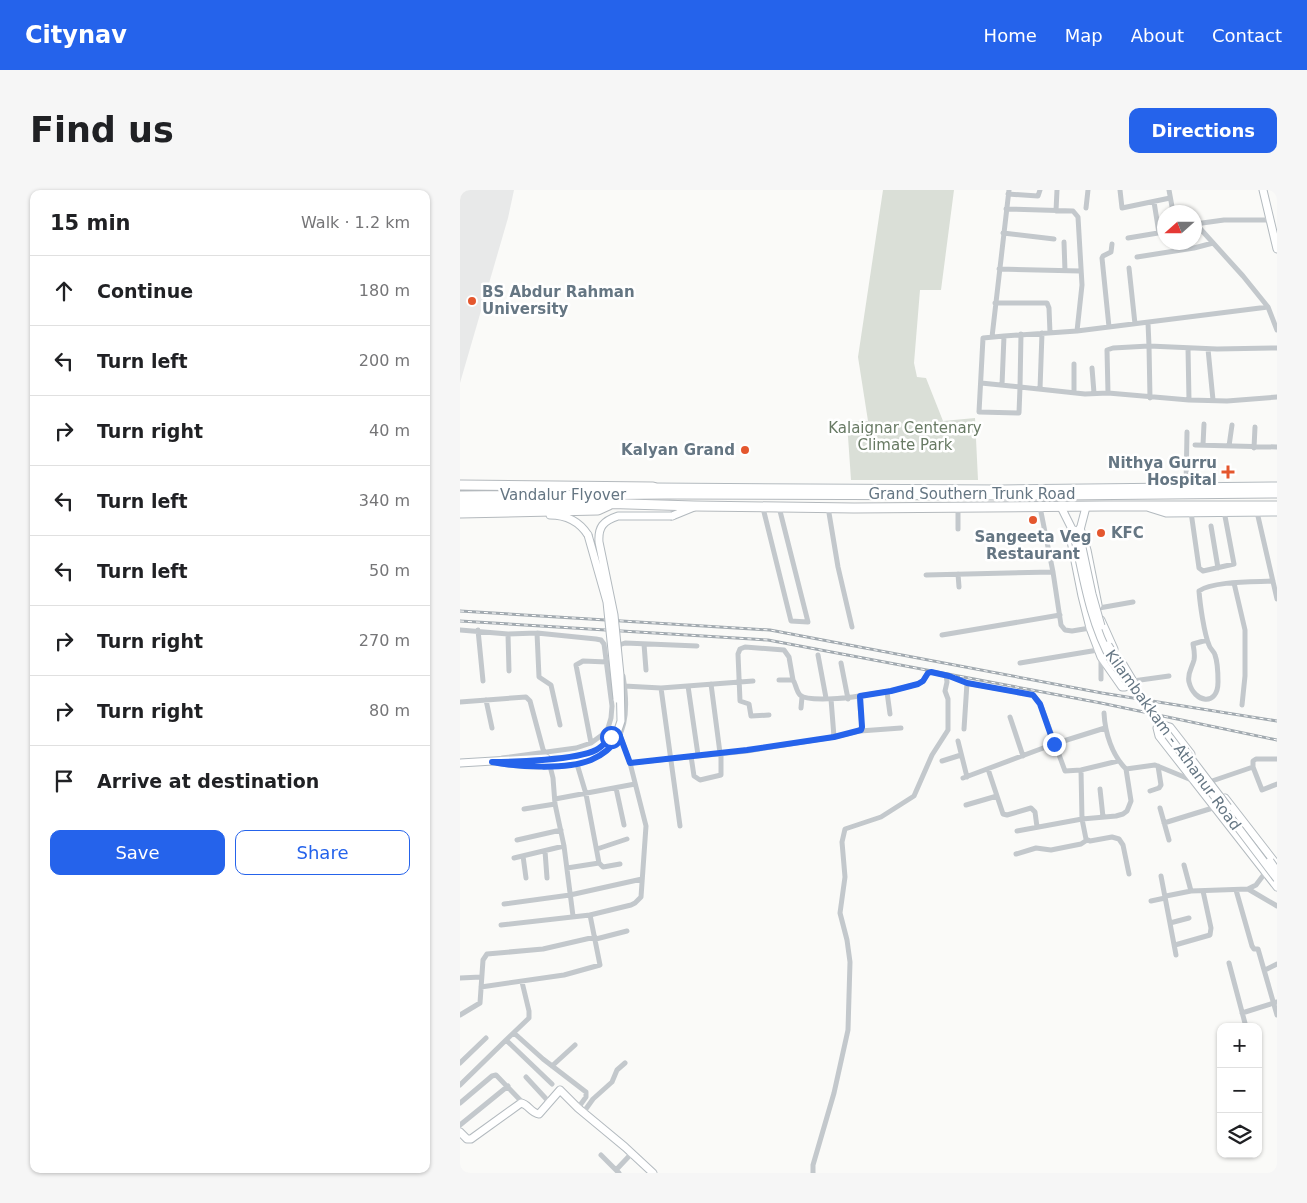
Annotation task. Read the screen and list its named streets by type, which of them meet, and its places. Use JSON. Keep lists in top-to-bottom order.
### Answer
{
  "streets": {
    "highway": ["Grand Southern Trunk Road", "Vandalur Flyover"],
    "street": ["Kilambakkam - Athanur Road"]
  },
  "crossings": [
    ["Grand Southern Trunk Road", "Vandalur Flyover"],
    ["Grand Southern Trunk Road", "Kilambakkam - Athanur Road"]
  ],
  "parks": ["Kalaignar Centenary Climate Park"],
  "places": {
    "other": [
      "BS Abdur Rahman University",
      "Kalyan Grand",
      "Sangeeta Veg Restaurant",
      "KFC"
    ],
    "health": ["Nithya Gurru Hospital"]
  },
  "north": "left",
  "page": {
    "header": "Citynav",
    "nav": [
      "Home",
      "Map",
      "About",
      "Contact"
    ],
    "buttons": [
      "Directions",
      ["Save", "Share"]
    ],
    "title": "Find us",
    "heading": ["15 min", "Walk · 1.2 km"],
    "list": [
      ["Continue", "180 m"],
      ["Turn left", "200 m"],
      ["Turn right", "40 m"],
      ["Turn left", "340 m"],
      ["Turn left", "50 m"],
      ["Turn right", "270 m"],
      ["Turn right", "80 m"],
      "Arrive at destination"
    ],
    "map_buttons": ["+", "−"]
  }
}
